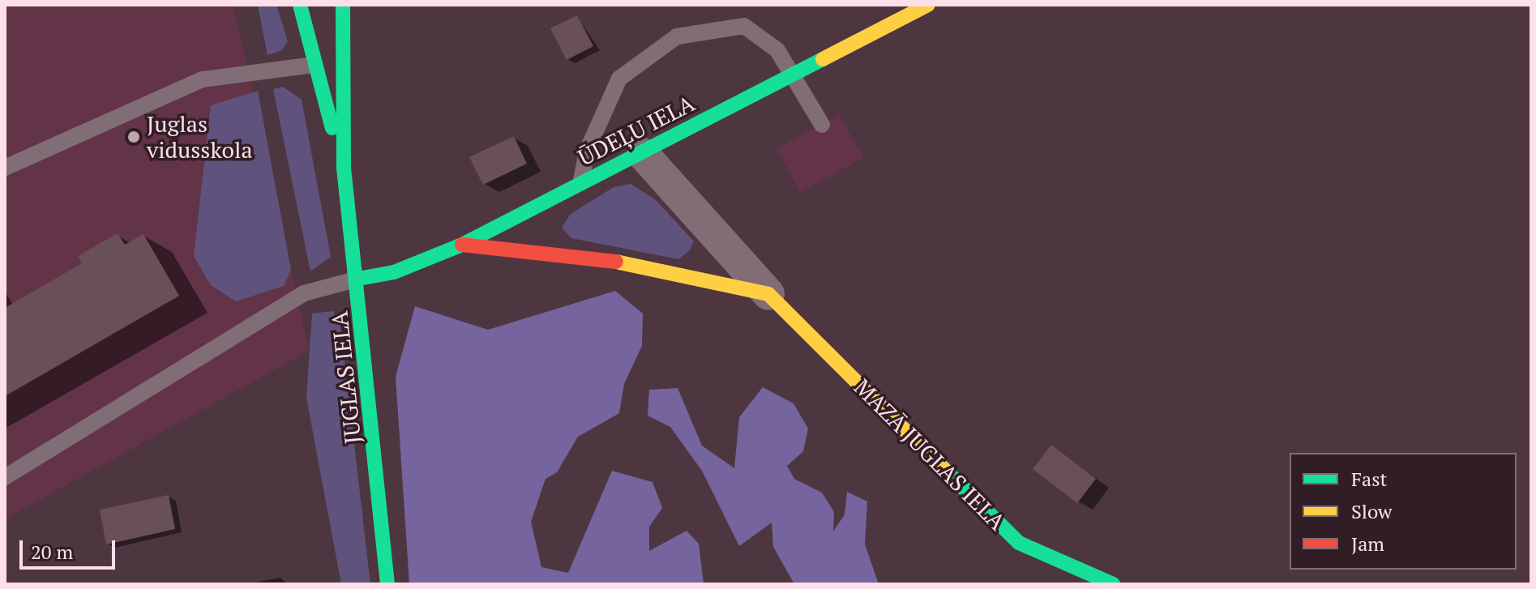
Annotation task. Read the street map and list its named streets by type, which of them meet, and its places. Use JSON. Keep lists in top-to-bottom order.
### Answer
{
  "streets": {
    "street": ["ŪDEĻU IELA", "JUGLAS IELA", "MAZĀ JUGLAS IELA"]
  },
  "crossings": [
    ["ŪDEĻU IELA", "JUGLAS IELA"],
    ["ŪDEĻU IELA", "MAZĀ JUGLAS IELA"]
  ],
  "places": ["Juglas vidusskola"],
  "legend": ["Fast", "Slow", "Jam"],
  "scale_bar": "20 m"
}
